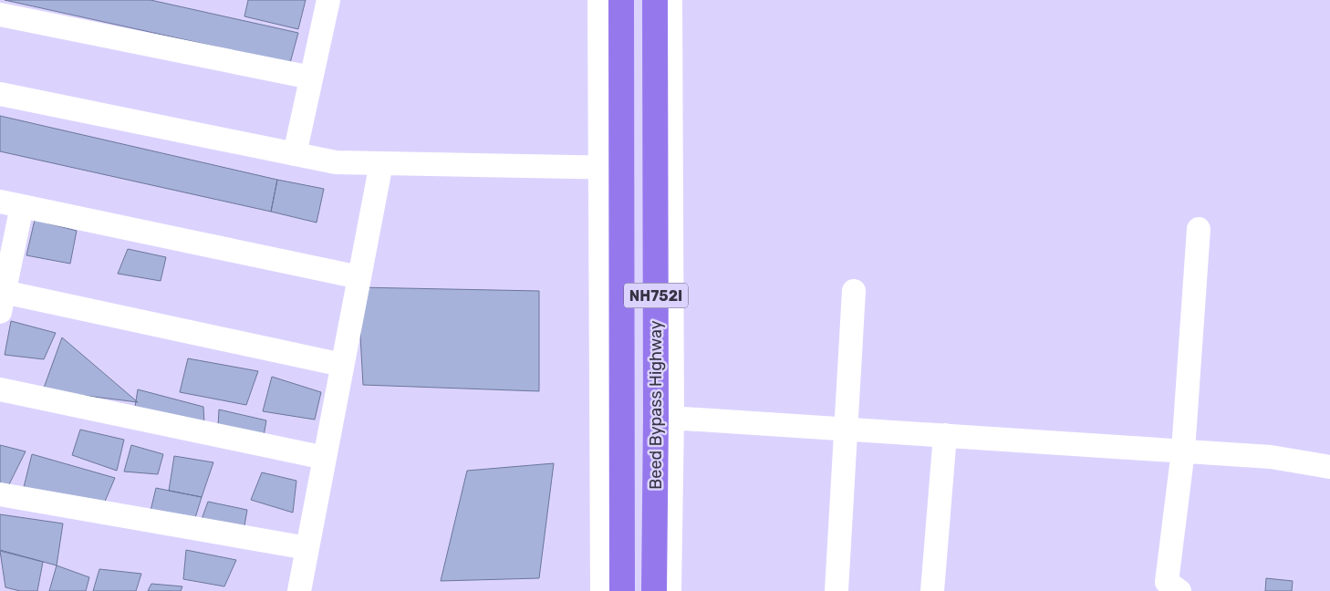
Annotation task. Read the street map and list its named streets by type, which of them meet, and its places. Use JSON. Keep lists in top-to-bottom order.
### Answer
{
  "streets": {
    "highway": ["NH752I", "Beed Bypass Highway"]
  }
}
